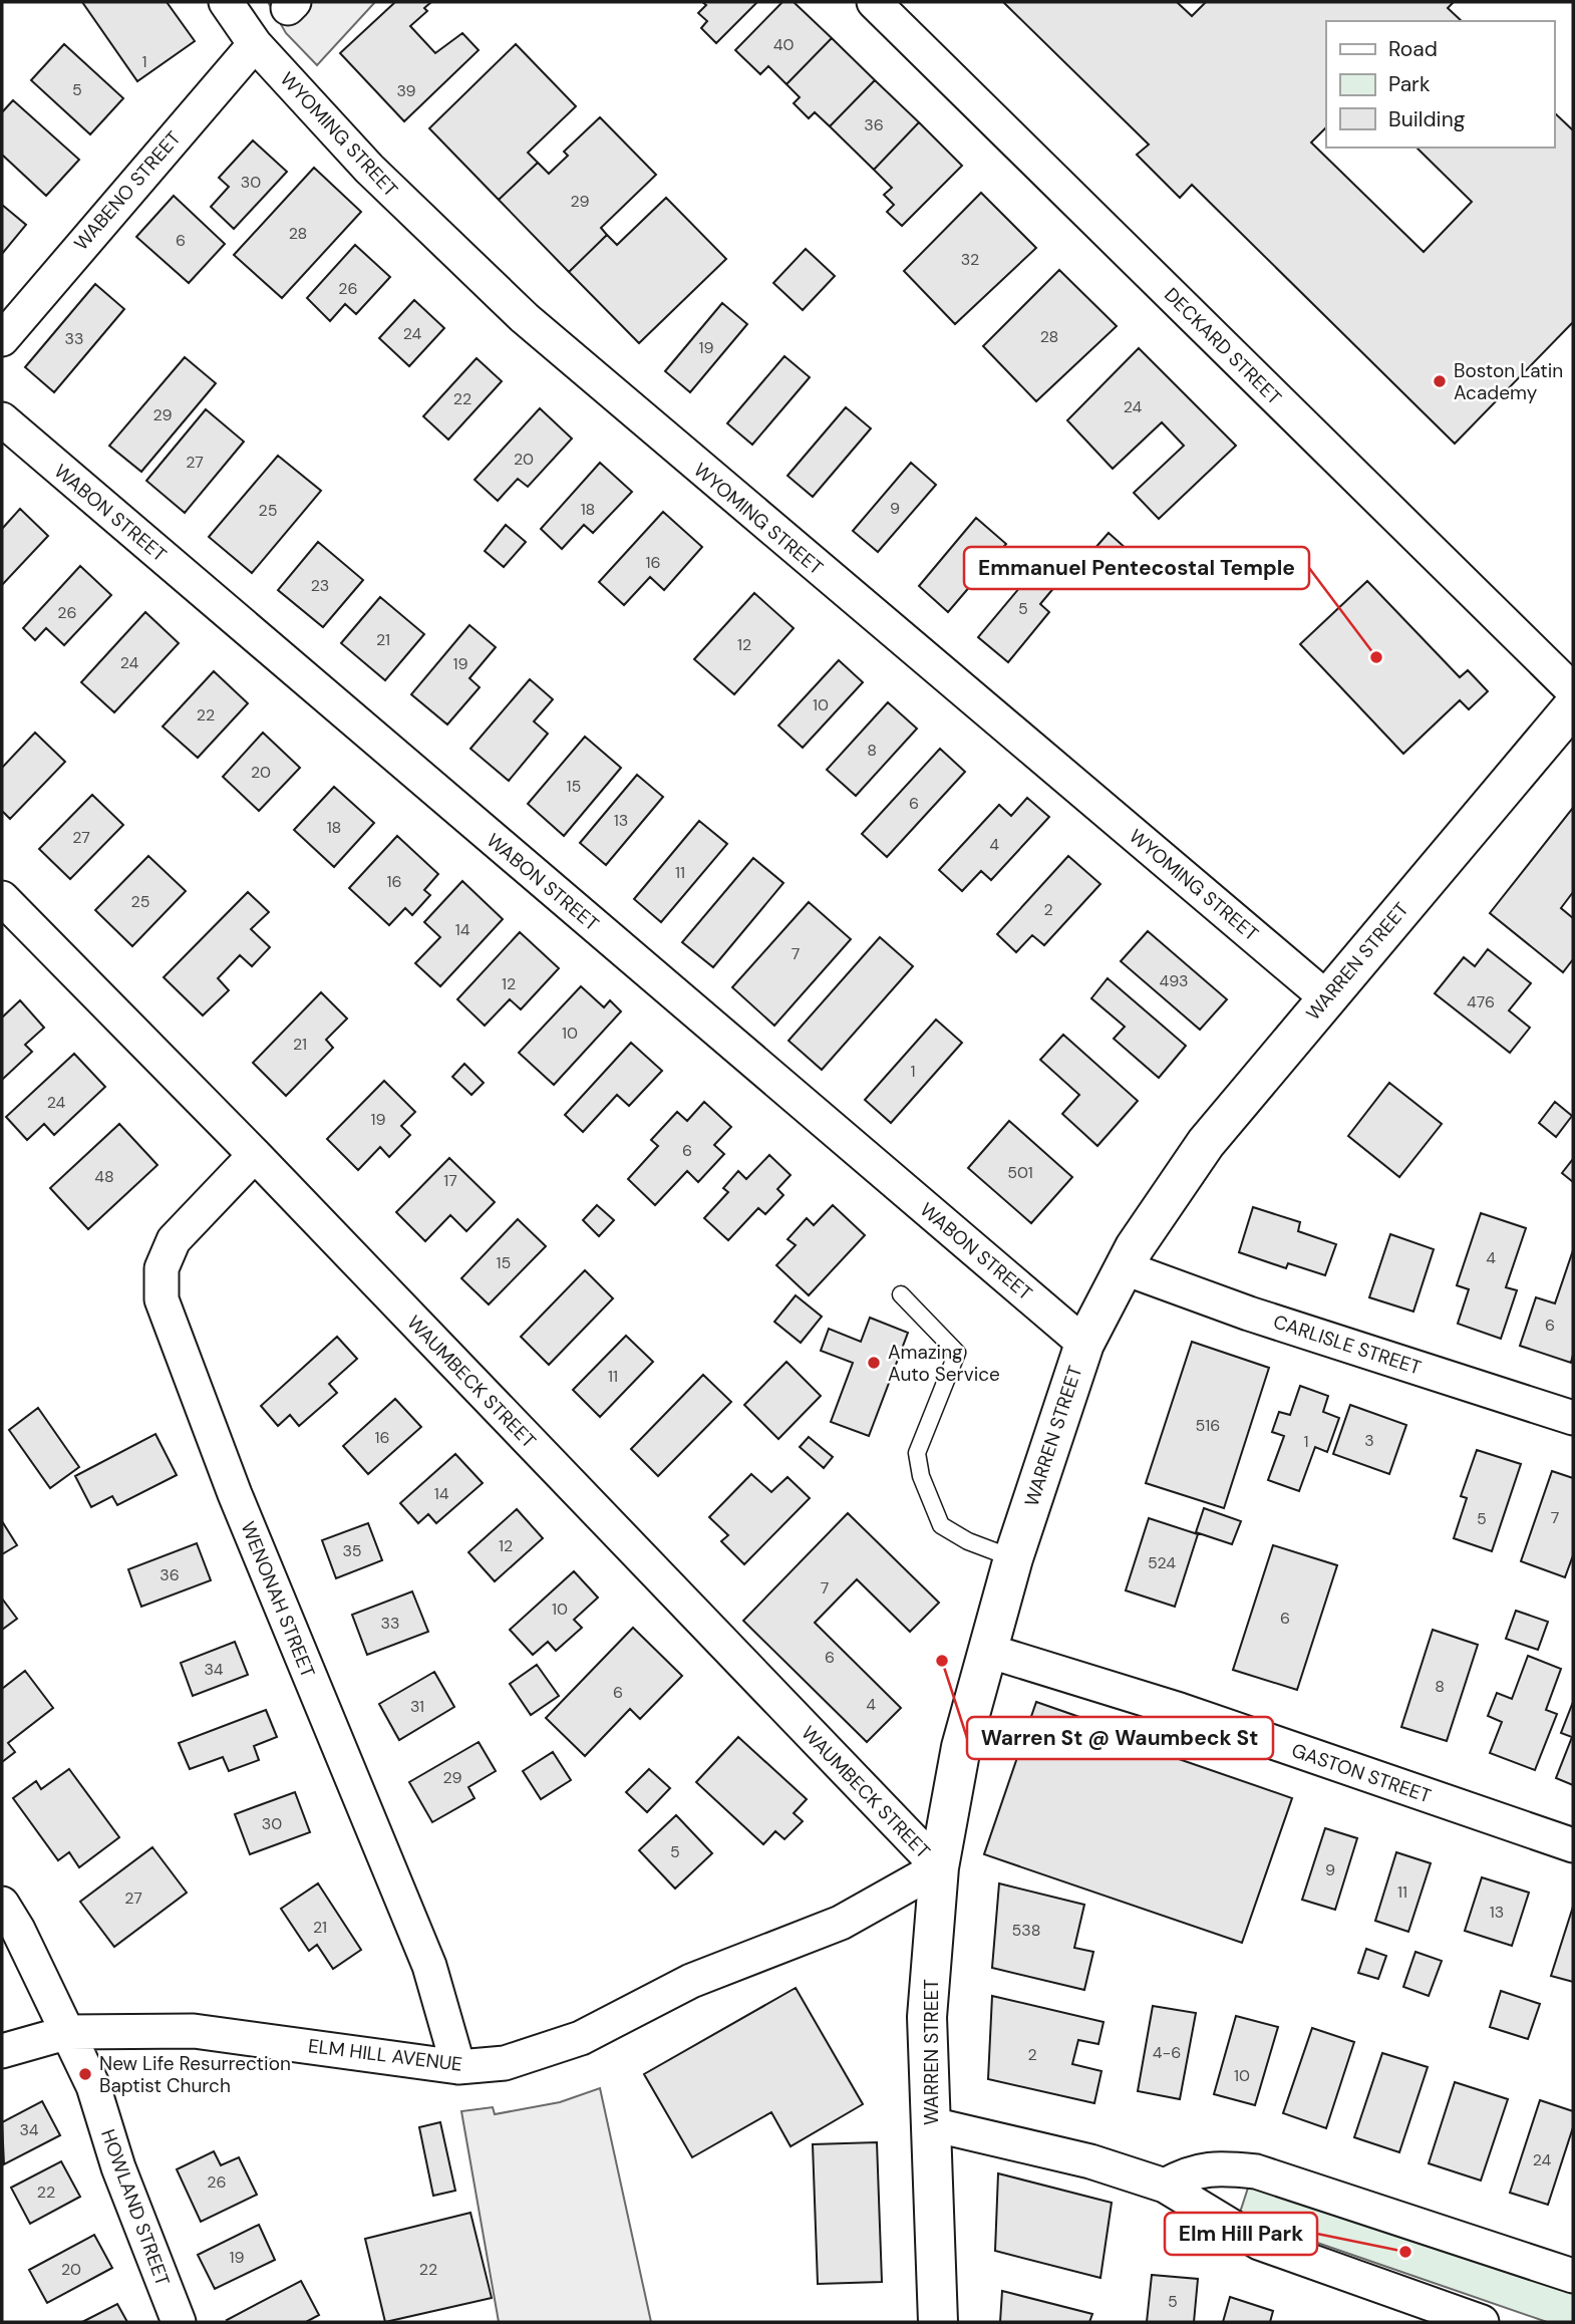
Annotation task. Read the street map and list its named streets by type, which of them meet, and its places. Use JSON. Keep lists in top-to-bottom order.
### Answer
{
  "streets": {
    "main road": ["WARREN STREET"],
    "street": [
      "WYOMING STREET",
      "WABENO STREET",
      "DECKARD STREET",
      "WABON STREET",
      "CARLISLE STREET",
      "WAUMBECK STREET",
      "WENONAH STREET",
      "GASTON STREET",
      "ELM HILL AVENUE",
      "HOWLAND STREET"
    ]
  },
  "crossings": [
    ["WYOMING STREET", "WABENO STREET"],
    ["WYOMING STREET", "WARREN STREET"],
    ["WABON STREET", "WARREN STREET"],
    ["WARREN STREET", "CARLISLE STREET"],
    ["WARREN STREET", "WAUMBECK STREET"],
    ["WARREN STREET", "GASTON STREET"],
    ["WARREN STREET", "ELM HILL AVENUE"],
    ["WAUMBECK STREET", "WENONAH STREET"],
    ["WAUMBECK STREET", "ELM HILL AVENUE"],
    ["WENONAH STREET", "ELM HILL AVENUE"],
    ["ELM HILL AVENUE", "HOWLAND STREET"]
  ],
  "places": [
    "Boston Latin Academy",
    "Emmanuel Pentecostal Temple",
    "Amazing Auto Service",
    "Warren St @ Waumbeck St",
    "New Life Resurrection Baptist Church",
    "Elm Hill Park"
  ],
  "house_numbers": [
    "40",
    "1",
    "5",
    "39",
    "36",
    "30",
    "29",
    "28",
    "6",
    "32",
    "26",
    "24",
    "28",
    "33",
    "19",
    "22",
    "24",
    "29",
    "20",
    "27",
    "9",
    "18",
    "25",
    "16",
    "23",
    "5",
    "26",
    "21",
    "12",
    "24",
    "19",
    "10",
    "22",
    "8",
    "20",
    "15",
    "6",
    "13",
    "18",
    "27",
    "4",
    "11",
    "16",
    "25",
    "2",
    "14",
    "7",
    "493",
    "12",
    "476",
    "10",
    "21",
    "1",
    "24",
    "19",
    "6",
    "501",
    "48",
    "17",
    "4",
    "15",
    "6",
    "11",
    "516",
    "16",
    "3",
    "1",
    "14",
    "7",
    "5",
    "12",
    "35",
    "524",
    "36",
    "7",
    "10",
    "6",
    "33",
    "6",
    "34",
    "8",
    "6",
    "4",
    "31",
    "29",
    "30",
    "5",
    "9",
    "11",
    "27",
    "13",
    "21",
    "538",
    "4-6",
    "2",
    "10",
    "34",
    "24",
    "26",
    "22",
    "19",
    "20",
    "22",
    "5"
  ],
  "legend": ["Road", "Park", "Building"]
}
